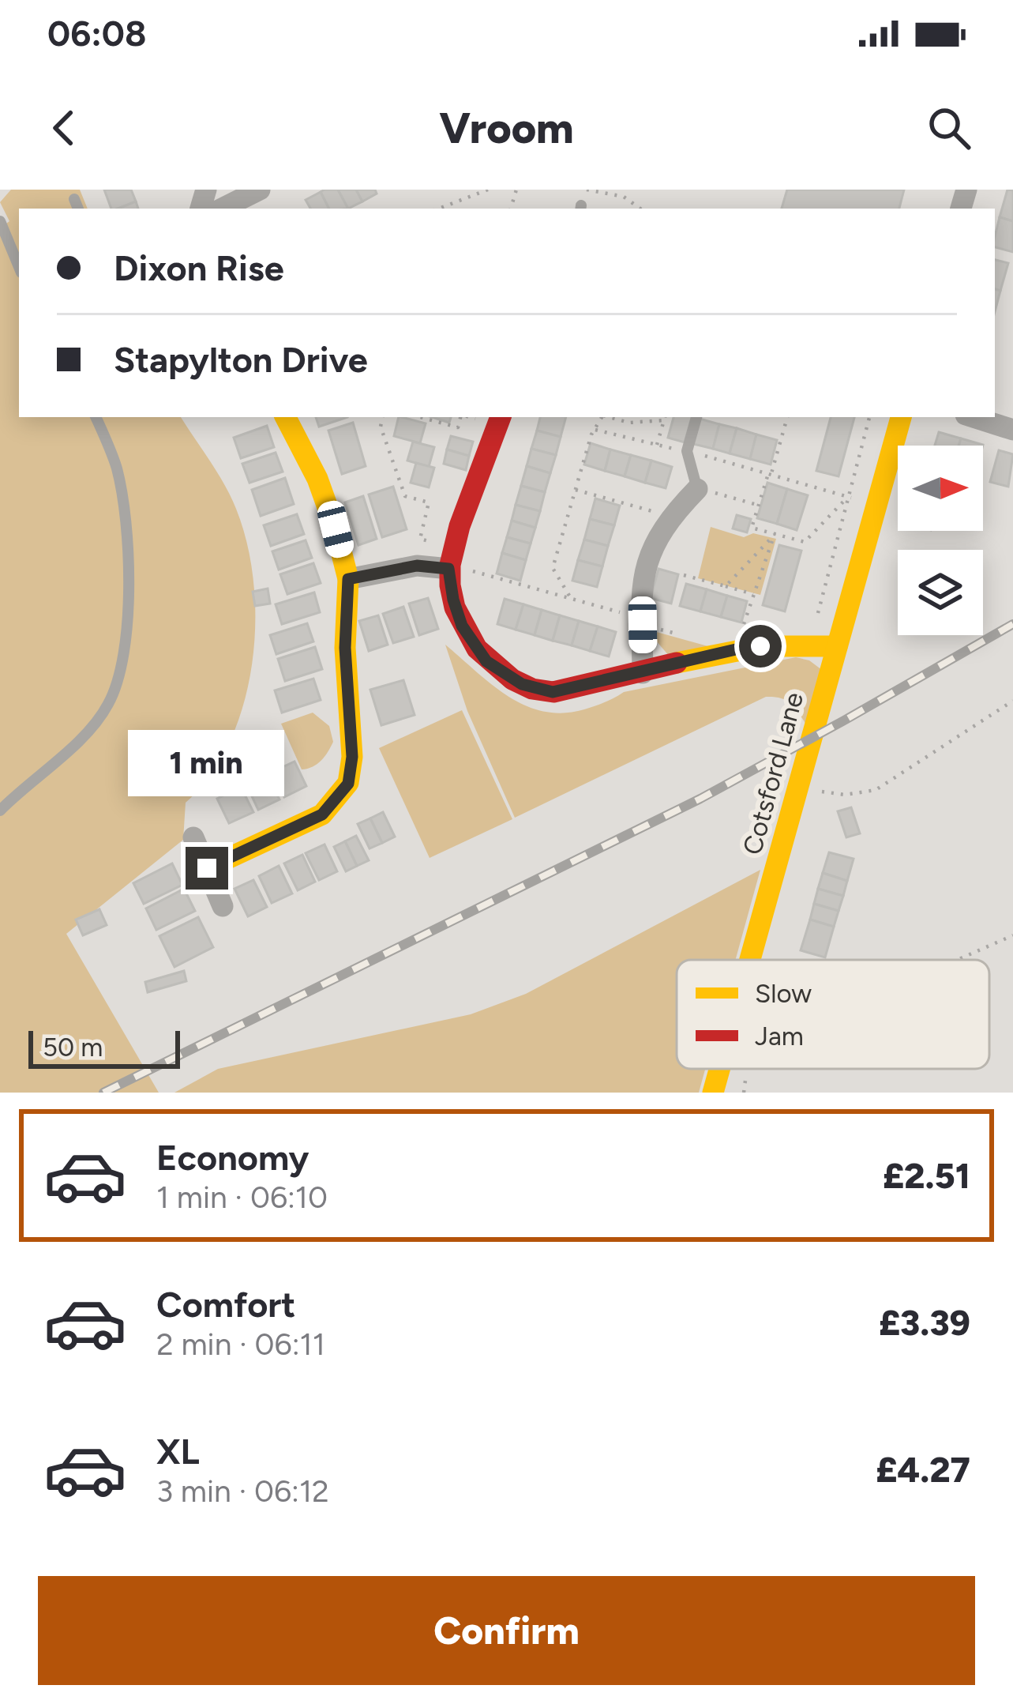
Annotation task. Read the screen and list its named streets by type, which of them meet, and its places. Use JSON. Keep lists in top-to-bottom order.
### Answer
{
  "streets": {
    "street": ["Cotsford Lane"]
  },
  "legend": ["Slow", "Jam"],
  "scale_bar": "50 m",
  "north": "right",
  "page": {
    "status": "06:08",
    "header": "Vroom",
    "banner": ["Dixon Rise", "Stapylton Drive"],
    "bubble": "1 min",
    "scale": "50 m",
    "list": [
      {
        "name": "Economy",
        "note": "1 min · 06:10",
        "value": "£2.51"
      },
      {
        "name": "Comfort",
        "note": "2 min · 06:11",
        "value": "£3.39"
      },
      {
        "name": "XL",
        "note": "3 min · 06:12",
        "value": "£4.27"
      }
    ],
    "buttons": "Confirm"
  }
}
